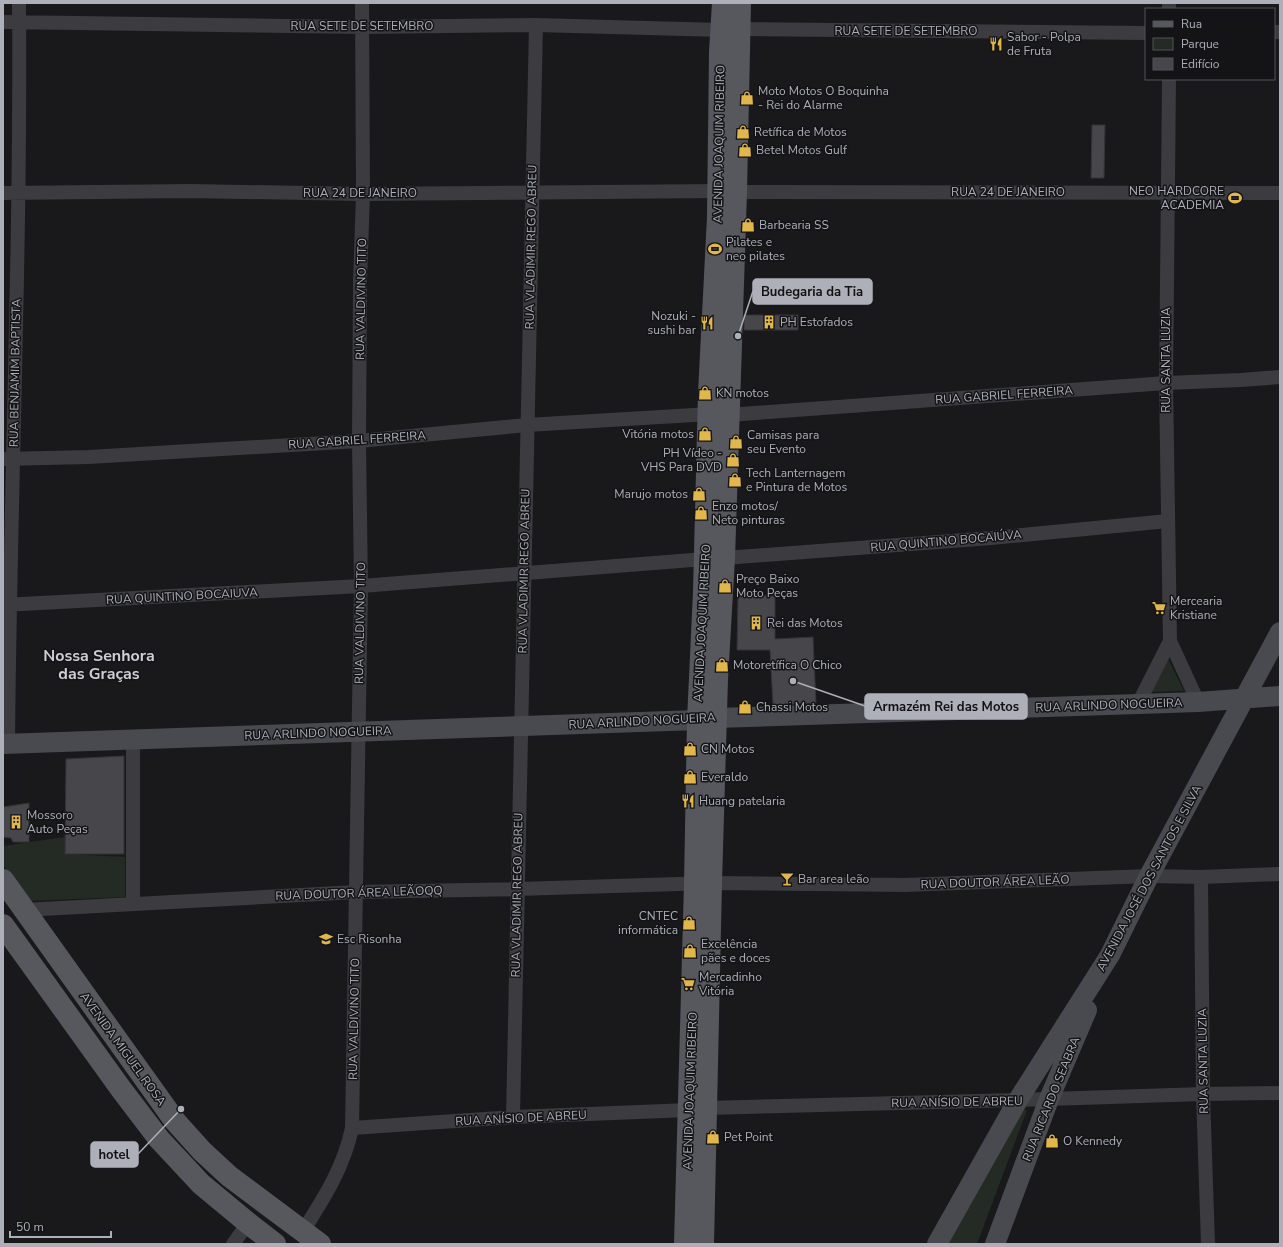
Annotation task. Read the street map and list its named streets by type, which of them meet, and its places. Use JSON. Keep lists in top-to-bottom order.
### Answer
{
  "streets": {
    "main road": ["AVENIDA JOAQUIM RIBEIRO", "AVENIDA MIGUEL ROSA"],
    "street": [
      "RUA SETE DE SETEMBRO",
      "RUA 24 DE JANEIRO",
      "RUA VLADIMIR REGO ABREU",
      "RUA VALDIVINO TITO",
      "RUA SANTA LUZIA",
      "RUA BENJAMIM BAPTISTA",
      "RUA GABRIEL FERREIRA",
      "RUA QUINTINO BOCAIÚVA",
      "RUA QUINTINO BOCAIUVA",
      "RUA ARLINDO NOGUEIRA",
      "AVENIDA JOSÉ DOS SANTOS E SILVA",
      "RUA DOUTOR ÁREA LEÃO",
      "RUA DOUTOR ÁREA LEÃOQQ",
      "RUA RICARDO SEABRA",
      "RUA ANÍSIO DE ABREU"
    ]
  },
  "crossings": [
    ["RUA SETE DE SETEMBRO", "AVENIDA JOAQUIM RIBEIRO"],
    ["RUA SETE DE SETEMBRO", "RUA VLADIMIR REGO ABREU"],
    ["RUA SETE DE SETEMBRO", "RUA VALDIVINO TITO"],
    ["RUA SETE DE SETEMBRO", "RUA BENJAMIM BAPTISTA"],
    ["AVENIDA JOAQUIM RIBEIRO", "RUA 24 DE JANEIRO"],
    ["AVENIDA JOAQUIM RIBEIRO", "RUA GABRIEL FERREIRA"],
    ["AVENIDA JOAQUIM RIBEIRO", "RUA QUINTINO BOCAIÚVA"],
    ["AVENIDA JOAQUIM RIBEIRO", "RUA ARLINDO NOGUEIRA"],
    ["AVENIDA JOAQUIM RIBEIRO", "RUA DOUTOR ÁREA LEÃO"],
    ["AVENIDA JOAQUIM RIBEIRO", "RUA DOUTOR ÁREA LEÃOQQ"],
    ["AVENIDA JOAQUIM RIBEIRO", "RUA ANÍSIO DE ABREU"],
    ["RUA 24 DE JANEIRO", "RUA VLADIMIR REGO ABREU"],
    ["RUA 24 DE JANEIRO", "RUA VALDIVINO TITO"],
    ["RUA 24 DE JANEIRO", "RUA SANTA LUZIA"],
    ["RUA 24 DE JANEIRO", "RUA BENJAMIM BAPTISTA"],
    ["RUA VLADIMIR REGO ABREU", "RUA GABRIEL FERREIRA"],
    ["RUA VLADIMIR REGO ABREU", "RUA QUINTINO BOCAIÚVA"],
    ["RUA VLADIMIR REGO ABREU", "RUA ARLINDO NOGUEIRA"],
    ["RUA VLADIMIR REGO ABREU", "RUA DOUTOR ÁREA LEÃOQQ"],
    ["RUA VLADIMIR REGO ABREU", "RUA ANÍSIO DE ABREU"],
    ["RUA VALDIVINO TITO", "RUA GABRIEL FERREIRA"],
    ["RUA VALDIVINO TITO", "RUA QUINTINO BOCAIÚVA"],
    ["RUA VALDIVINO TITO", "RUA QUINTINO BOCAIUVA"],
    ["RUA VALDIVINO TITO", "RUA ARLINDO NOGUEIRA"],
    ["RUA VALDIVINO TITO", "RUA DOUTOR ÁREA LEÃOQQ"],
    ["RUA VALDIVINO TITO", "AVENIDA MIGUEL ROSA"],
    ["RUA VALDIVINO TITO", "RUA ANÍSIO DE ABREU"],
    ["RUA SANTA LUZIA", "RUA GABRIEL FERREIRA"],
    ["RUA SANTA LUZIA", "RUA QUINTINO BOCAIÚVA"],
    ["RUA SANTA LUZIA", "RUA ARLINDO NOGUEIRA"],
    ["RUA SANTA LUZIA", "RUA DOUTOR ÁREA LEÃO"],
    ["RUA SANTA LUZIA", "RUA ANÍSIO DE ABREU"],
    ["RUA BENJAMIM BAPTISTA", "RUA GABRIEL FERREIRA"],
    ["RUA BENJAMIM BAPTISTA", "RUA QUINTINO BOCAIUVA"],
    ["RUA BENJAMIM BAPTISTA", "RUA ARLINDO NOGUEIRA"],
    ["RUA QUINTINO BOCAIÚVA", "RUA QUINTINO BOCAIUVA"],
    ["RUA ARLINDO NOGUEIRA", "AVENIDA JOSÉ DOS SANTOS E SILVA"],
    ["AVENIDA JOSÉ DOS SANTOS E SILVA", "RUA DOUTOR ÁREA LEÃO"],
    ["AVENIDA JOSÉ DOS SANTOS E SILVA", "RUA RICARDO SEABRA"],
    ["AVENIDA JOSÉ DOS SANTOS E SILVA", "RUA ANÍSIO DE ABREU"],
    ["RUA DOUTOR ÁREA LEÃO", "RUA DOUTOR ÁREA LEÃOQQ"],
    ["RUA DOUTOR ÁREA LEÃOQQ", "AVENIDA MIGUEL ROSA"],
    ["RUA RICARDO SEABRA", "RUA ANÍSIO DE ABREU"]
  ],
  "districts": ["Nossa Senhora das Graças"],
  "places": {
    "restaurant": ["Sabor - Polpa de Fruta", "Nozuki - sushi bar", "Huang patelaria"],
    "shop": [
      "Moto Motos O Boquinha - Rei do Alarme",
      "Retífica de Motos",
      "Betel Motos Gulf",
      "Barbearia SS",
      "KN motos",
      "Vitória motos",
      "Camisas para seu Evento",
      "PH Vídeo - VHS Para DVD",
      "Tech Lanternagem e Pintura de Motos",
      "Marujo motos",
      "Enzo motos/ Neto pinturas",
      "Preço Baixo Moto Peças",
      "Motoretífica O Chico",
      "Chassi Motos",
      "CN Motos",
      "Everaldo",
      "CNTEC informática",
      "Excelência pães e doces",
      "Pet Point",
      "O Kennedy"
    ],
    "sports": ["NEO HARDCORE ACADEMIA", "Pilates e neo pilates"],
    "building": ["PH Estofados", "Rei das Motos", "Mossoro Auto Peças"],
    "other": ["Budegaria da Tia", "Armazém Rei das Motos", "hotel"],
    "supermarket": ["Mercearia Kristiane", "Mercadinho Vitória"],
    "bar": ["Bar area leão"],
    "school or university": ["Esc Risonha"]
  },
  "legend": ["Rua", "Parque", "Edifício"],
  "scale_bar": "50 m"
}
